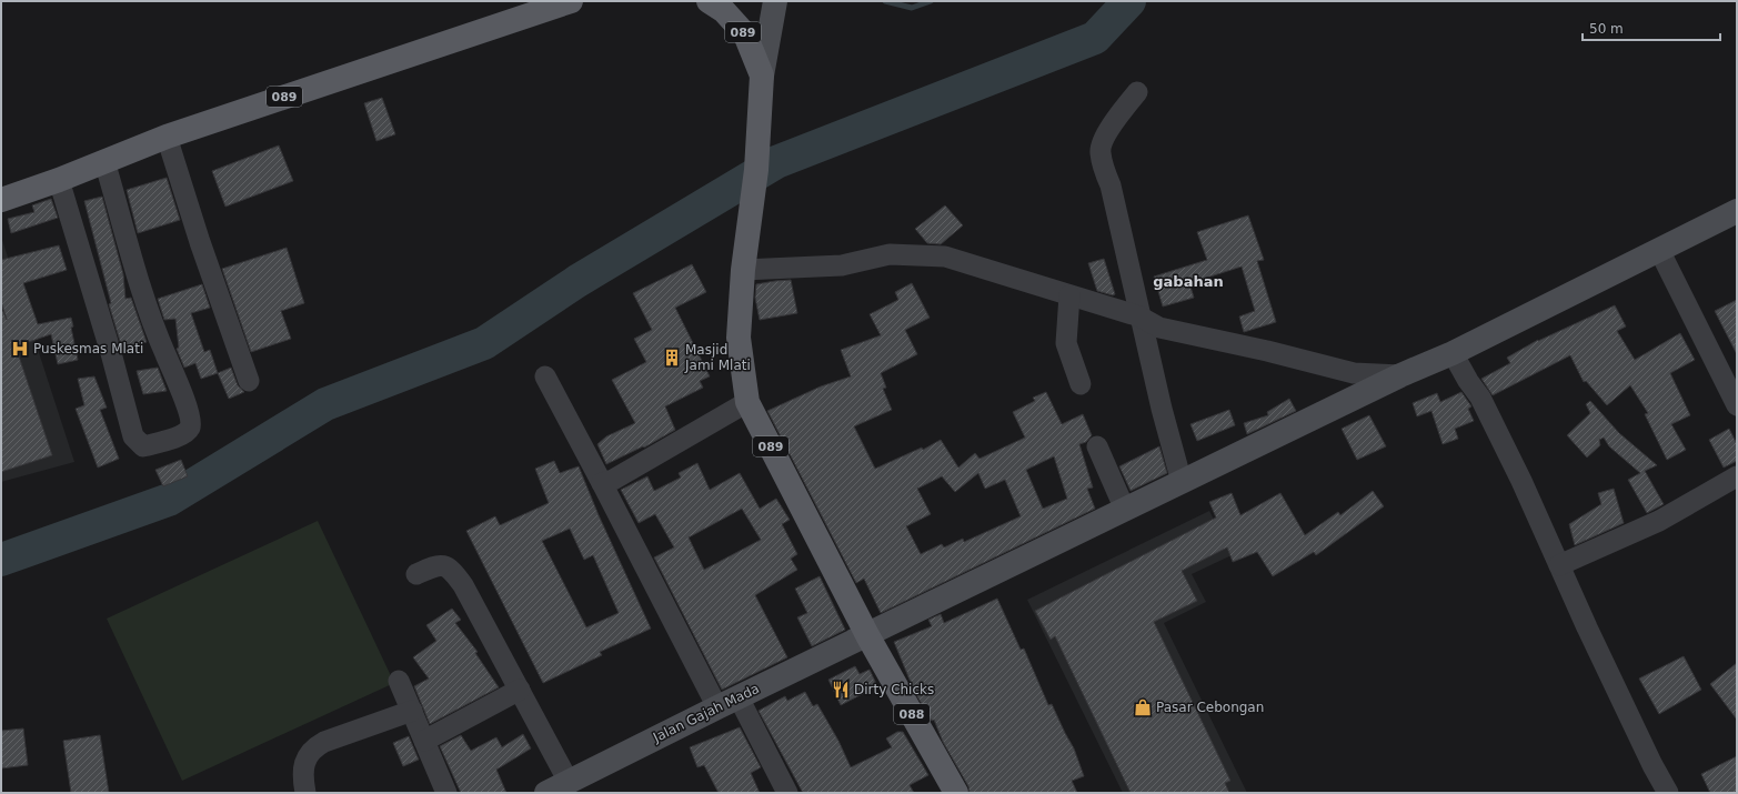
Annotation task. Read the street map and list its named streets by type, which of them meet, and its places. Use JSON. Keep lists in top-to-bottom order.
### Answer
{
  "streets": {
    "main road": ["089", "Jalan Gajah Mada", "088"]
  },
  "crossings": [
    ["089", "Jalan Gajah Mada"],
    ["089", "088"],
    ["Jalan Gajah Mada", "088"]
  ],
  "districts": ["gabahan"],
  "places": {
    "hospital": ["Puskesmas Mlati"],
    "building": ["Masjid Jami Mlati"],
    "restaurant": ["Dirty Chicks"],
    "shop": ["Pasar Cebongan"]
  },
  "scale_bar": "50 m"
}
